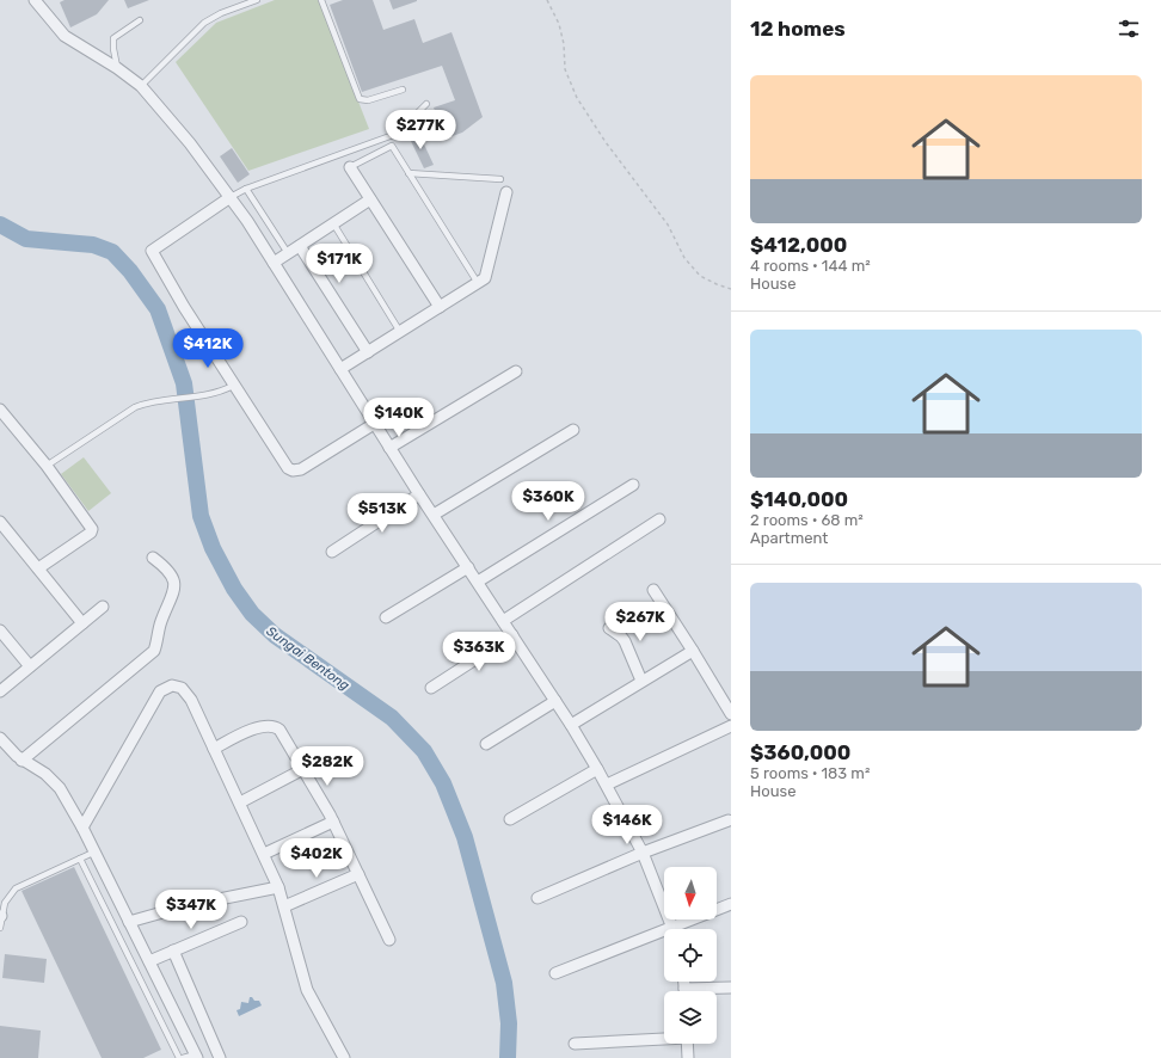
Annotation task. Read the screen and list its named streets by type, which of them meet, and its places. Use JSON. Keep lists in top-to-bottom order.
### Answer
{
  "water": ["Sungai Bentong"],
  "north": "bottom",
  "page": {
    "heading": "12 homes",
    "list": [
      {
        "name": "$412,000",
        "note": "4 rooms · 144 m² · House"
      },
      {
        "name": "$140,000",
        "note": "2 rooms · 68 m² · Apartment"
      },
      {
        "name": "$360,000",
        "note": "5 rooms · 183 m² · House"
      }
    ],
    "price": [
      "$277K",
      "$171K",
      "$412K",
      "$140K",
      "$360K",
      "$513K",
      "$267K",
      "$363K",
      "$282K",
      "$146K",
      "$402K",
      "$347K"
    ]
  }
}
